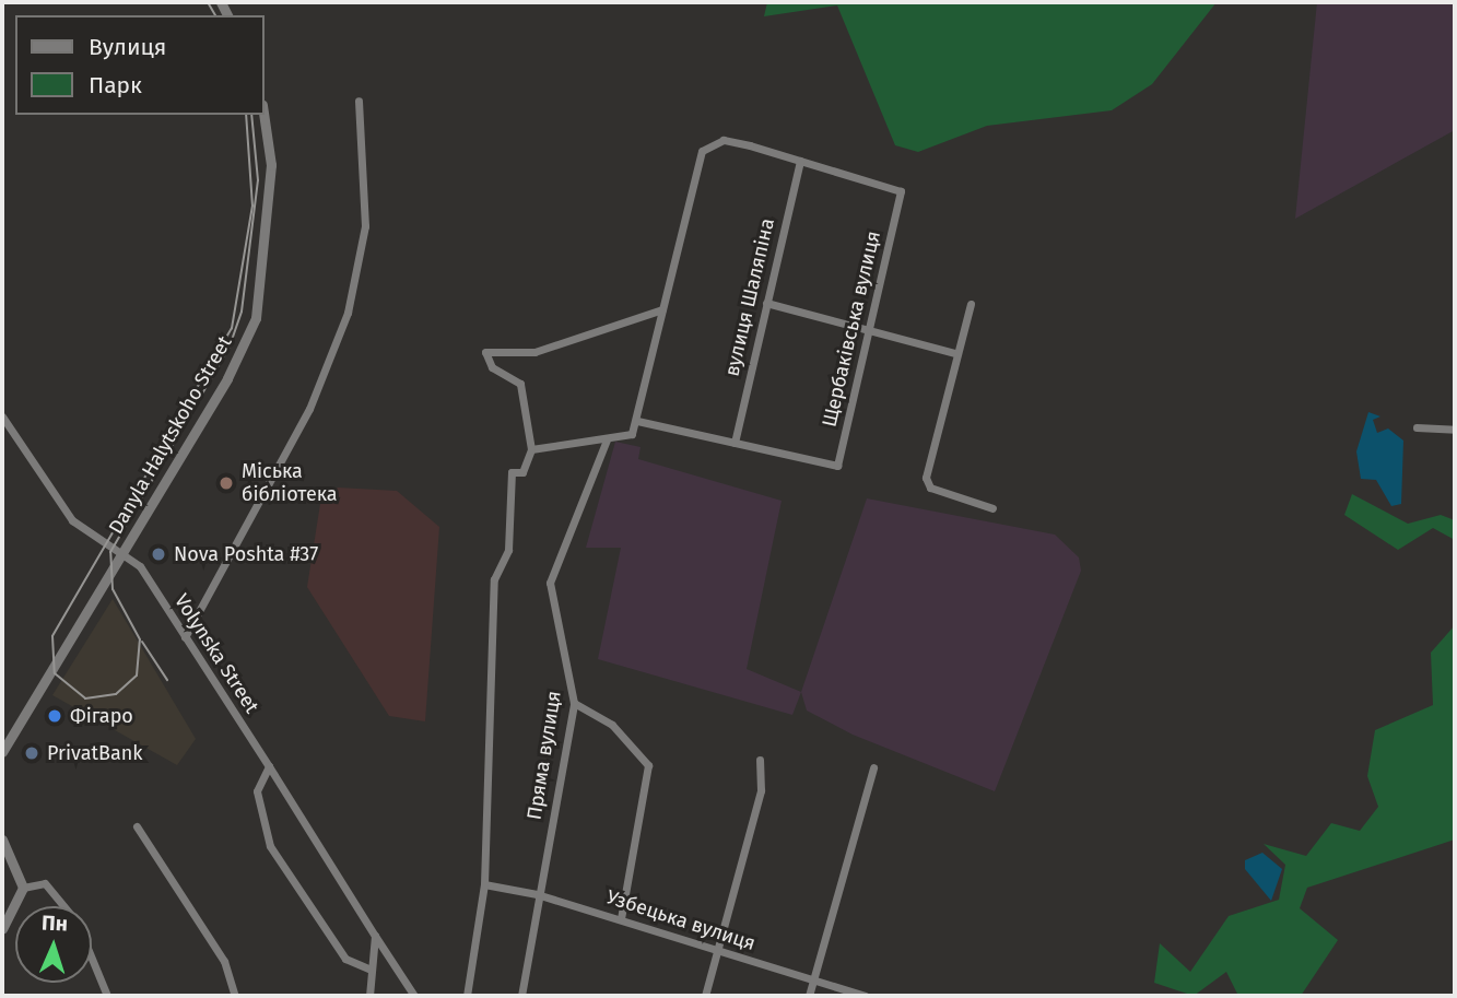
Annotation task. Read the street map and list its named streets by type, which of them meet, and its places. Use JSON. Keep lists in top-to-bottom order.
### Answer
{
  "streets": {
    "street": [
      "вулиця Шаляпіна",
      "Щербаківська вулиця",
      "Danyla Halytskoho Street",
      "Volynska Street",
      "Пряма вулиця",
      "Узбецька вулиця"
    ]
  },
  "crossings": [
    ["вулиця Шаляпіна", "Щербаківська вулиця"],
    ["Danyla Halytskoho Street", "Volynska Street"],
    ["Пряма вулиця", "Узбецька вулиця"]
  ],
  "places": [
    "Міська бібліотека",
    "Nova Poshta #37",
    "Фігаро",
    "PrivatBank"
  ],
  "legend": ["Вулиця", "Парк"],
  "north": "top"
}
